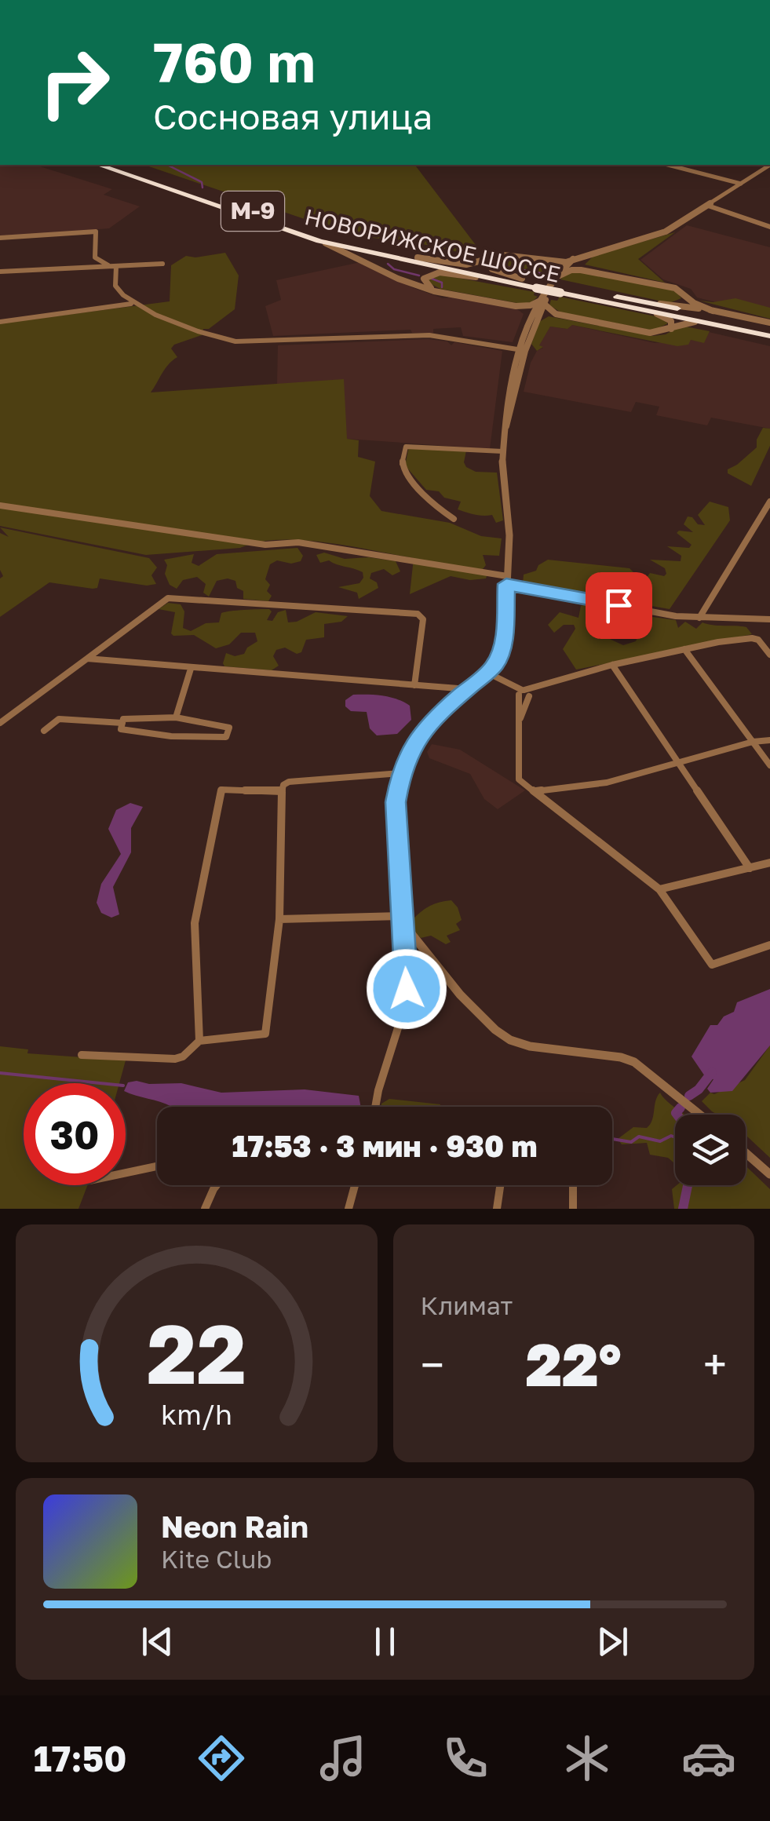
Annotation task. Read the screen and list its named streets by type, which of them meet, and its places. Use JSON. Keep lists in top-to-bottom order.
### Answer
{
  "streets": {
    "highway": ["М-9", "НОВОРИЖСКОЕ ШОССЕ"]
  },
  "crossings": [
    ["М-9", "НОВОРИЖСКОЕ ШОССЕ"]
  ],
  "page": {
    "turn": ["760 m", "Сосновая улица"],
    "limit": "30",
    "trip": "17:53 · 3 мин · 930 m",
    "tile": "Климат",
    "heat": ["−", "22°", "+"],
    "song": ["Neon Rain", "Kite Club"],
    "tabs": "17:50",
    "gauge": ["22", "km/h"]
  }
}
